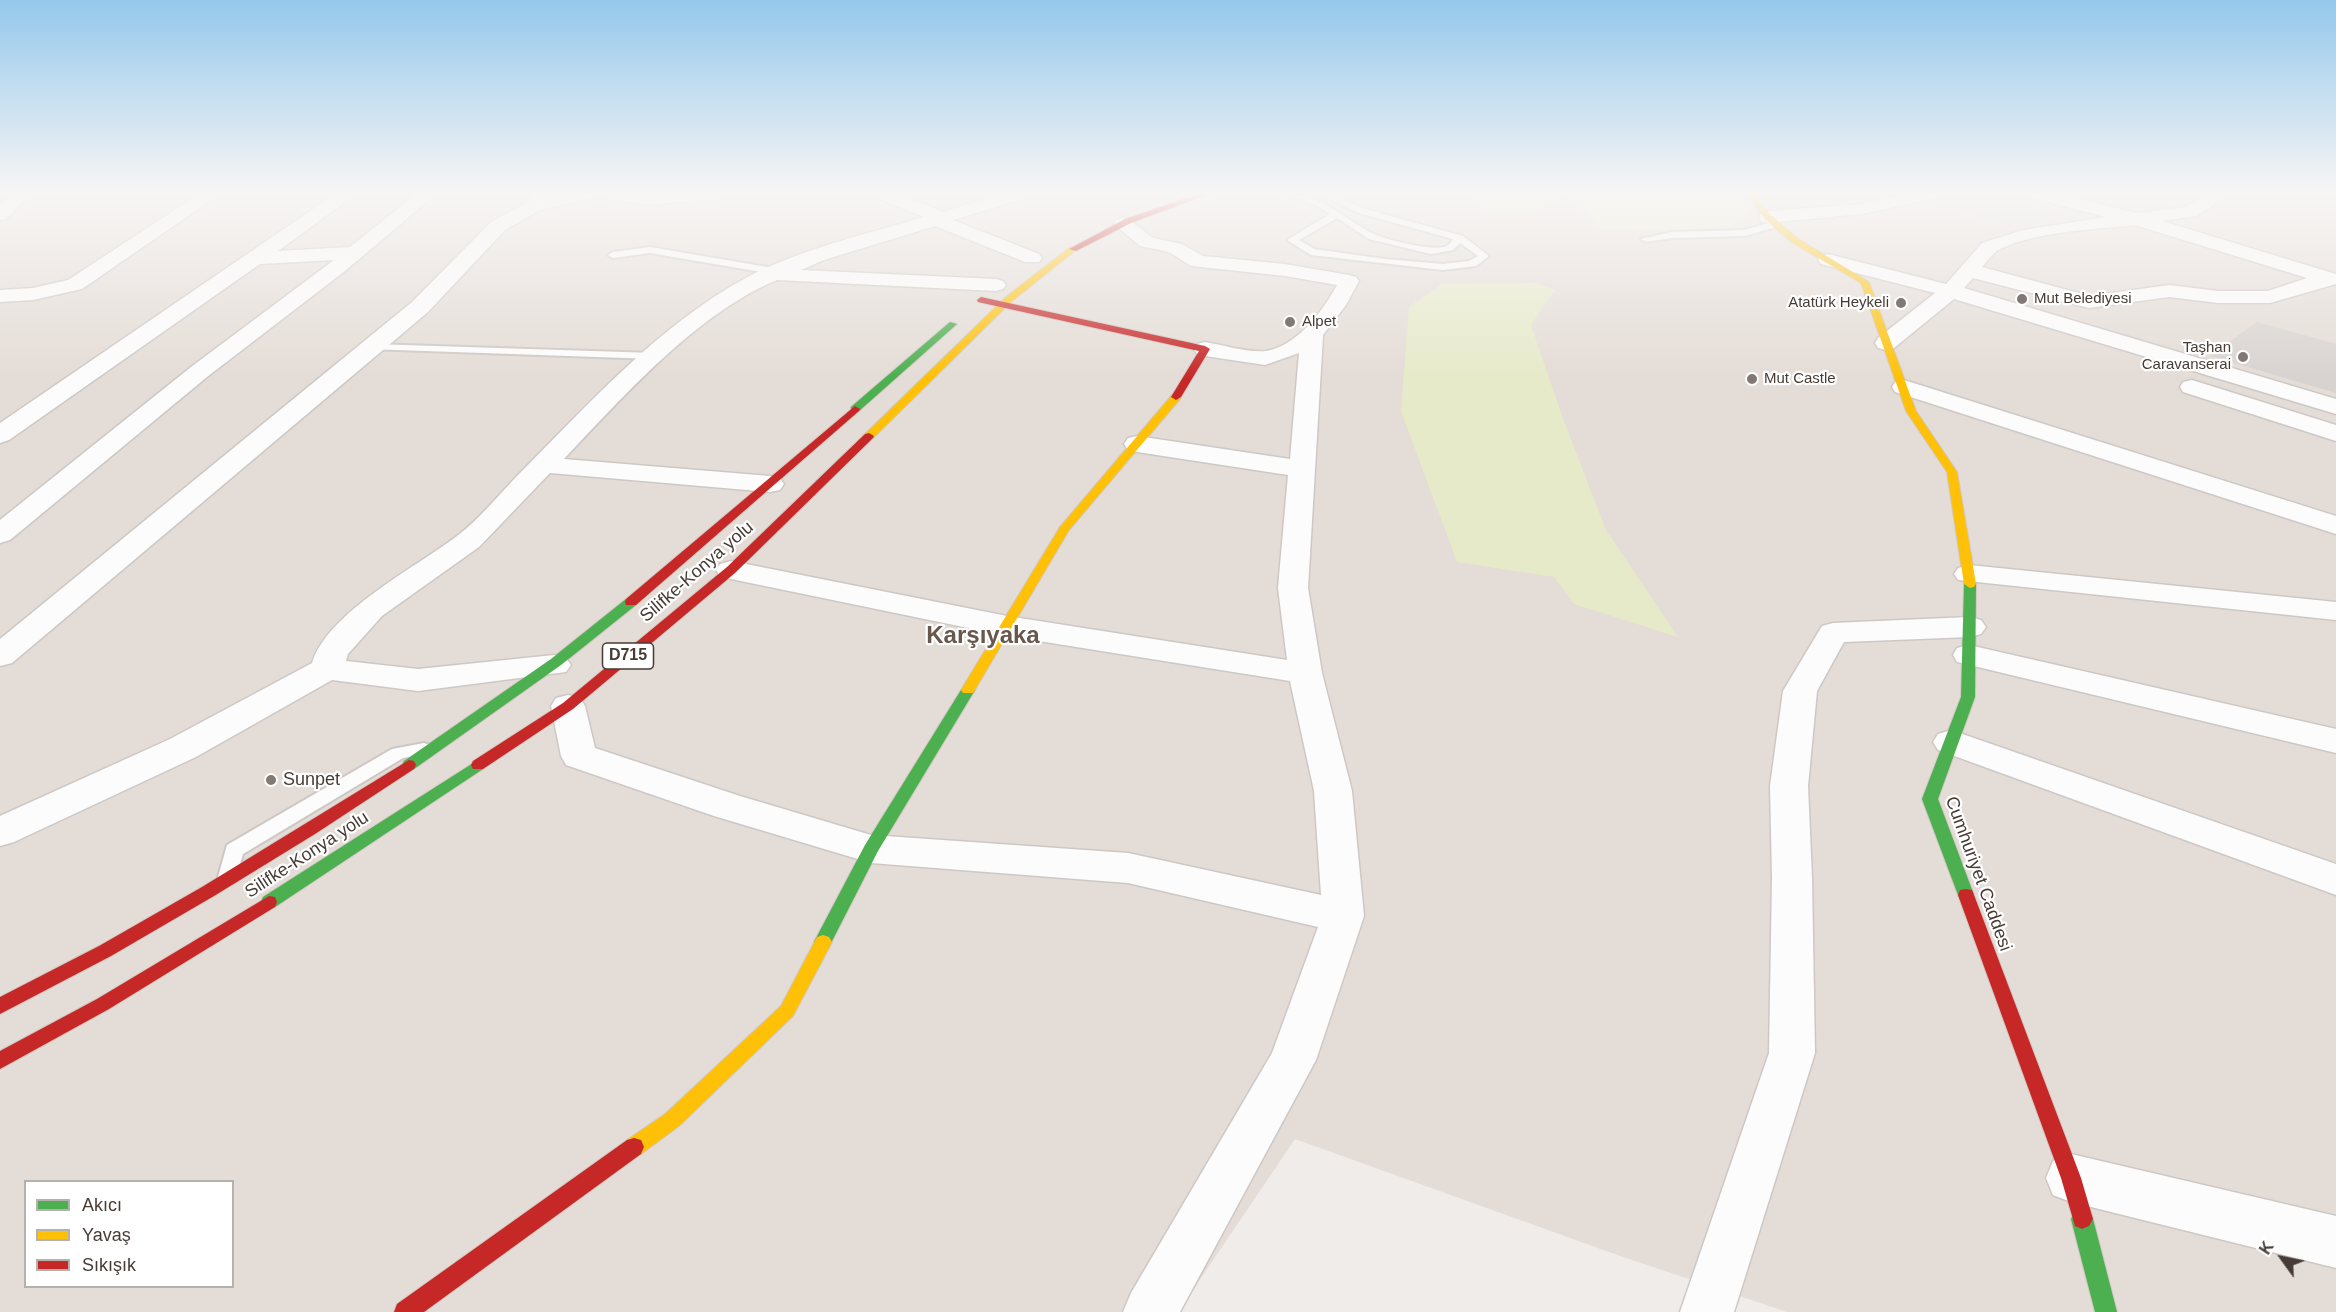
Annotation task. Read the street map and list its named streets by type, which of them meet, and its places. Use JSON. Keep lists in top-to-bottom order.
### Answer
{
  "streets": {
    "main road": ["Silifke-Konya yolu", "D715", "Cumhuriyet Caddesi"]
  },
  "districts": ["Karşıyaka"],
  "places": [
    "Mut Belediyesi",
    "Atatürk Heykeli",
    "Alpet",
    "Taşhan Caravanserai",
    "Mut Castle",
    "Sunpet"
  ],
  "legend": ["Akıcı", "Yavaş", "Sıkışık"],
  "north": "top left"
}
